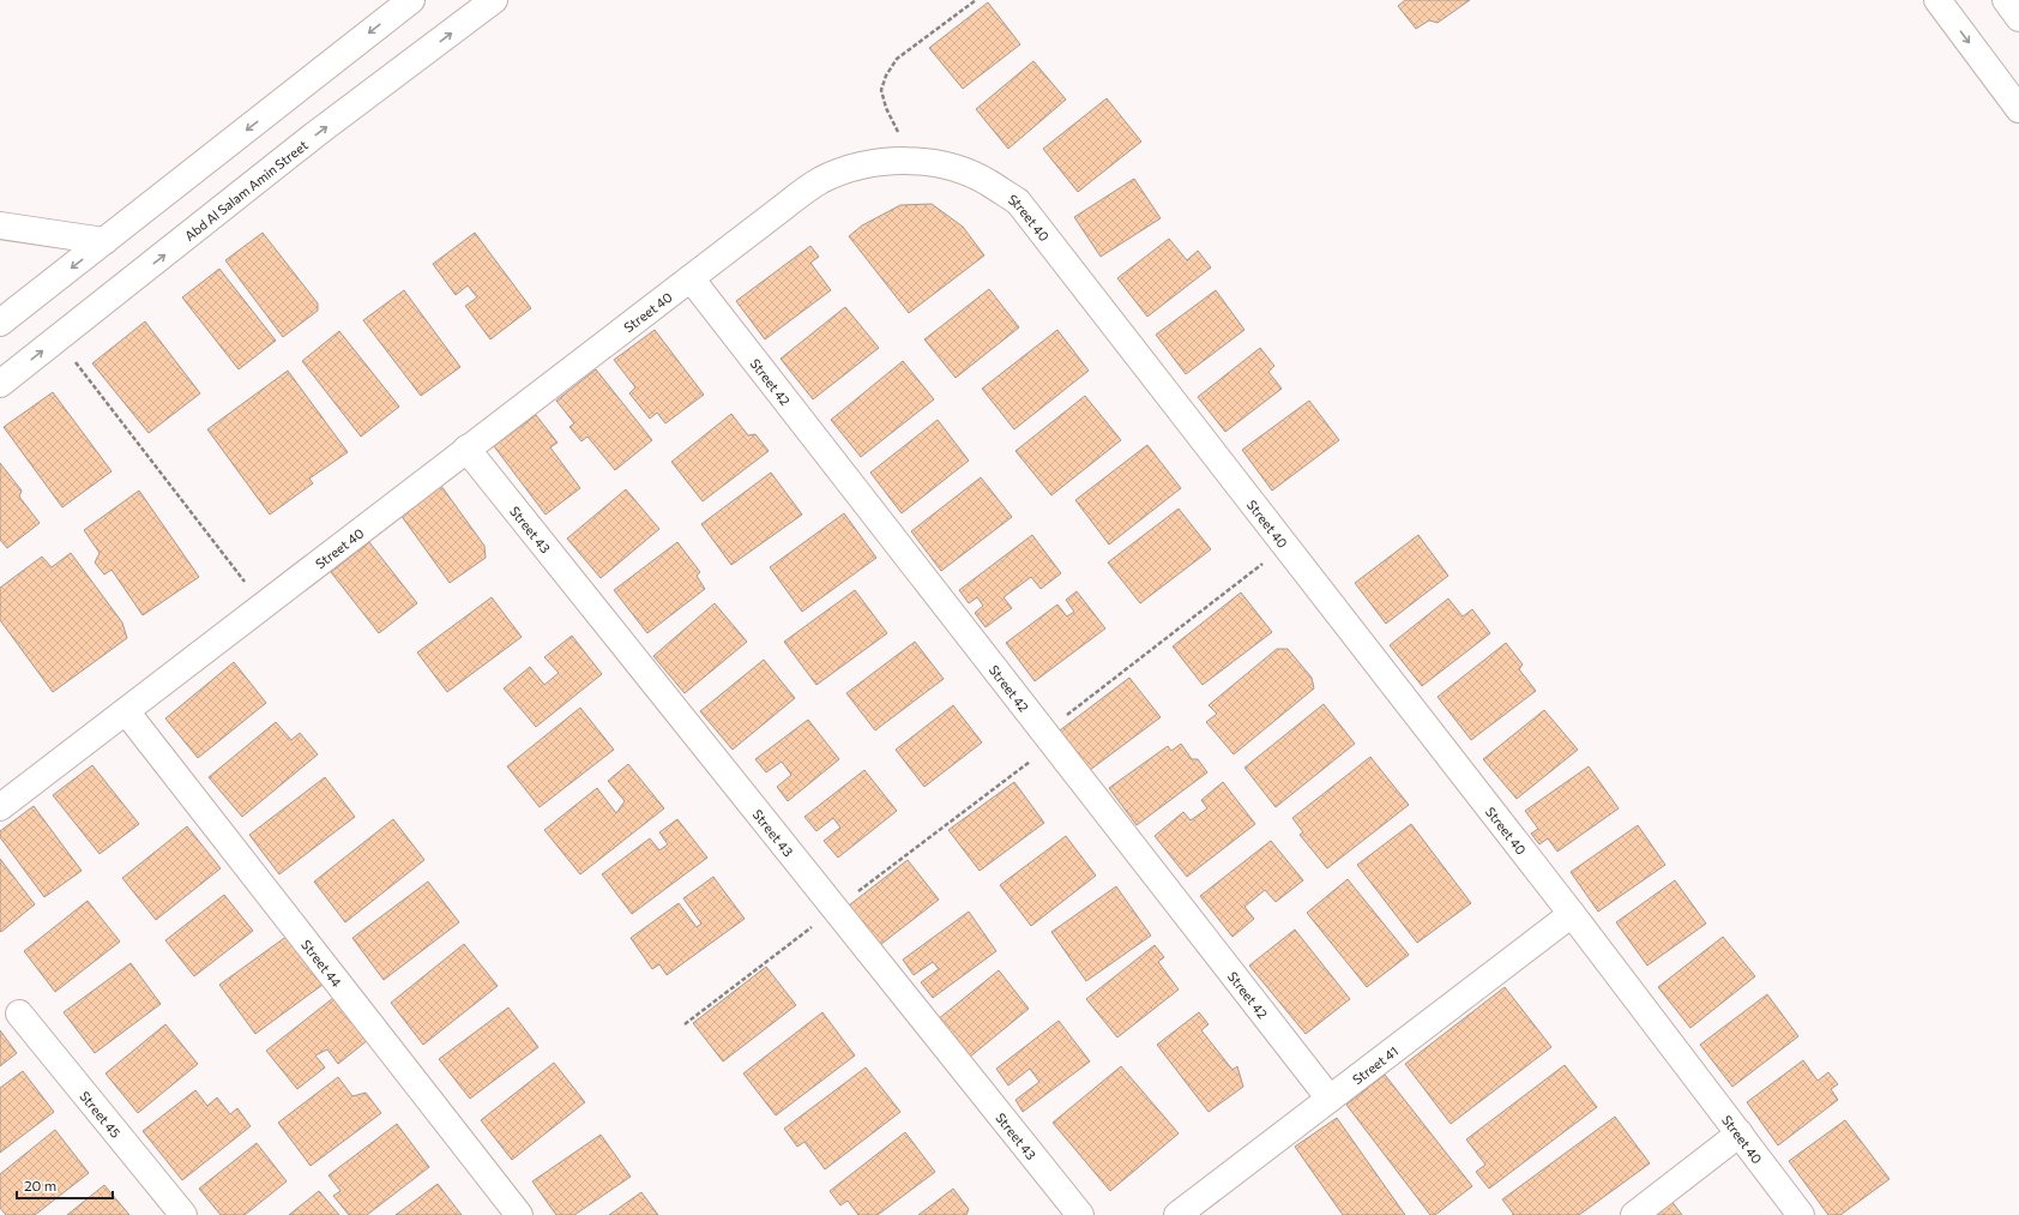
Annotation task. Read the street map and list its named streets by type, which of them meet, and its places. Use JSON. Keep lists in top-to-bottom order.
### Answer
{
  "streets": {
    "street": [
      "Abd Al Salam Amin Street",
      "Street 40",
      "Street 42",
      "Street 43",
      "Street 44",
      "Street 41",
      "Street 45"
    ]
  },
  "crossings": [
    ["Street 40", "Street 42"],
    ["Street 40", "Street 43"],
    ["Street 40", "Street 44"],
    ["Street 40", "Street 41"],
    ["Street 42", "Street 41"]
  ],
  "scale_bar": "20 m"
}
